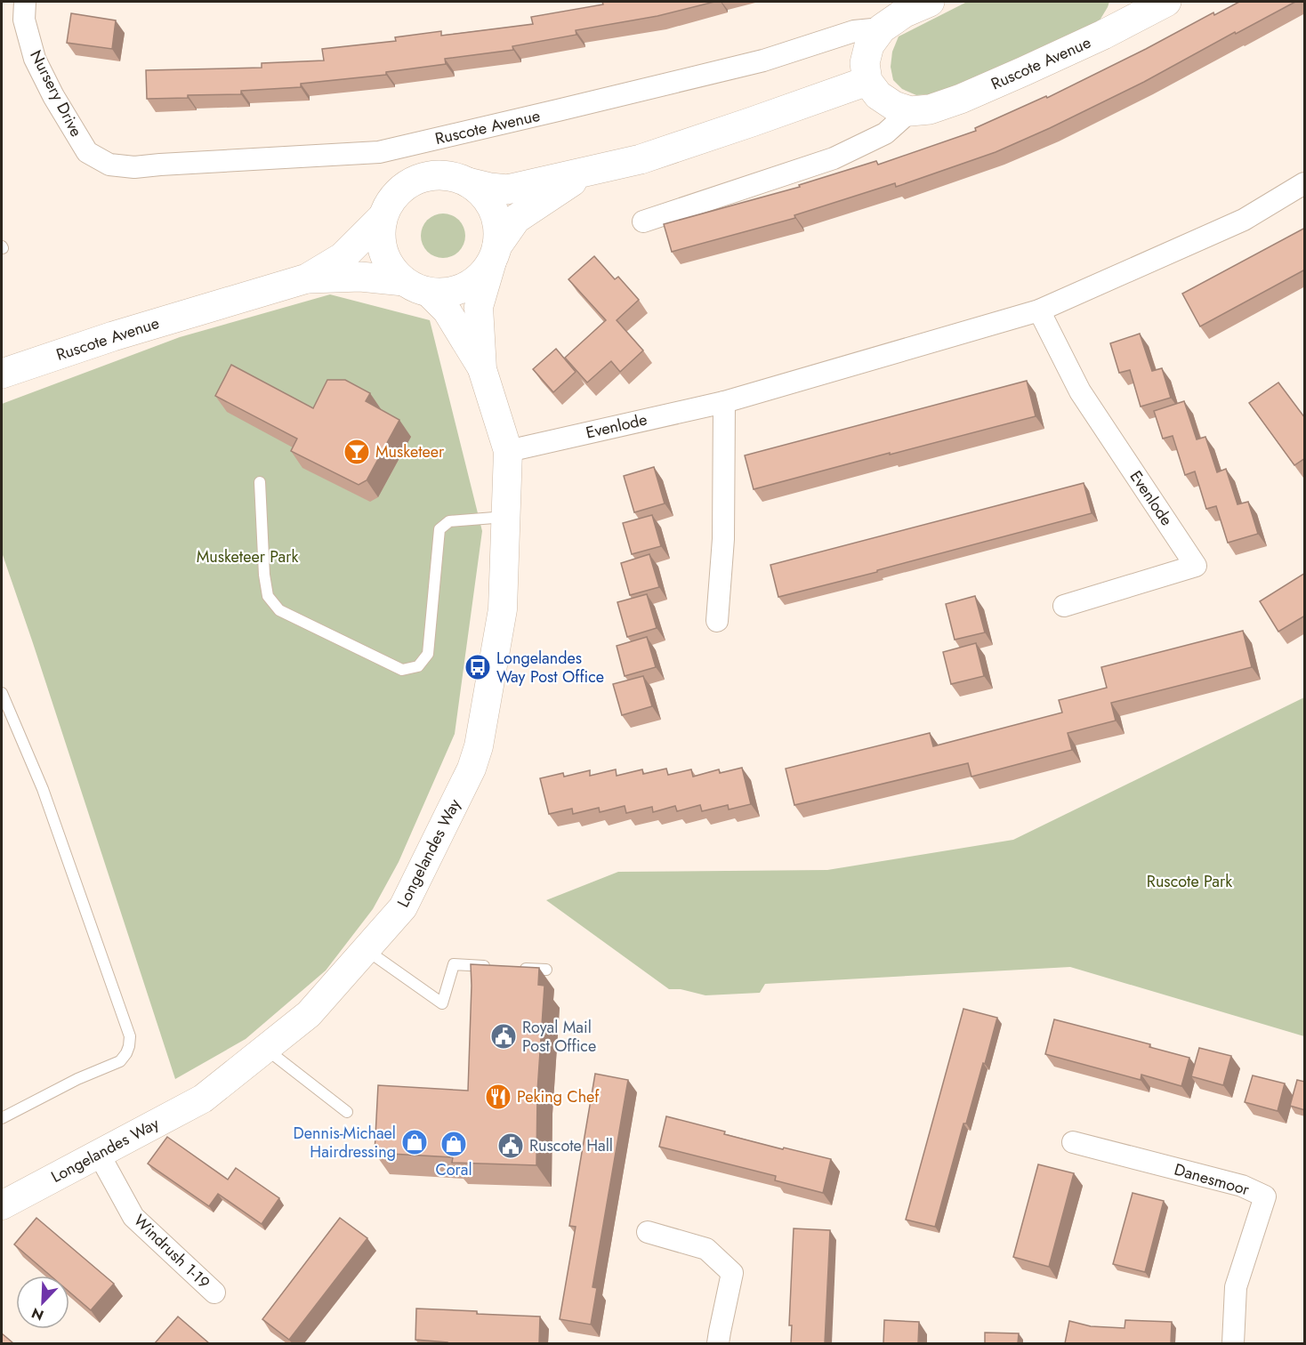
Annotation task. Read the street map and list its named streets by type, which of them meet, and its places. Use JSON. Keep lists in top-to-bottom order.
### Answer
{
  "streets": {
    "main road": ["Ruscote Avenue"],
    "street": [
      "Nursery Drive",
      "Evenlode",
      "Longelandes Way",
      "Danesmoor",
      "Windrush 1-19"
    ]
  },
  "crossings": [
    ["Ruscote Avenue", "Nursery Drive"],
    ["Ruscote Avenue", "Longelandes Way"],
    ["Evenlode", "Longelandes Way"],
    ["Longelandes Way", "Windrush 1-19"]
  ],
  "parks": ["Musketeer Park", "Ruscote Park"],
  "places": {
    "bar": ["Musketeer"],
    "bus stop": ["Longelandes Way Post Office"],
    "public building": ["Royal Mail Post Office", "Ruscote Hall"],
    "restaurant": ["Peking Chef"],
    "shop": ["Dennis-Michael Hairdressing", "Coral"]
  },
  "north": "bottom left"
}
